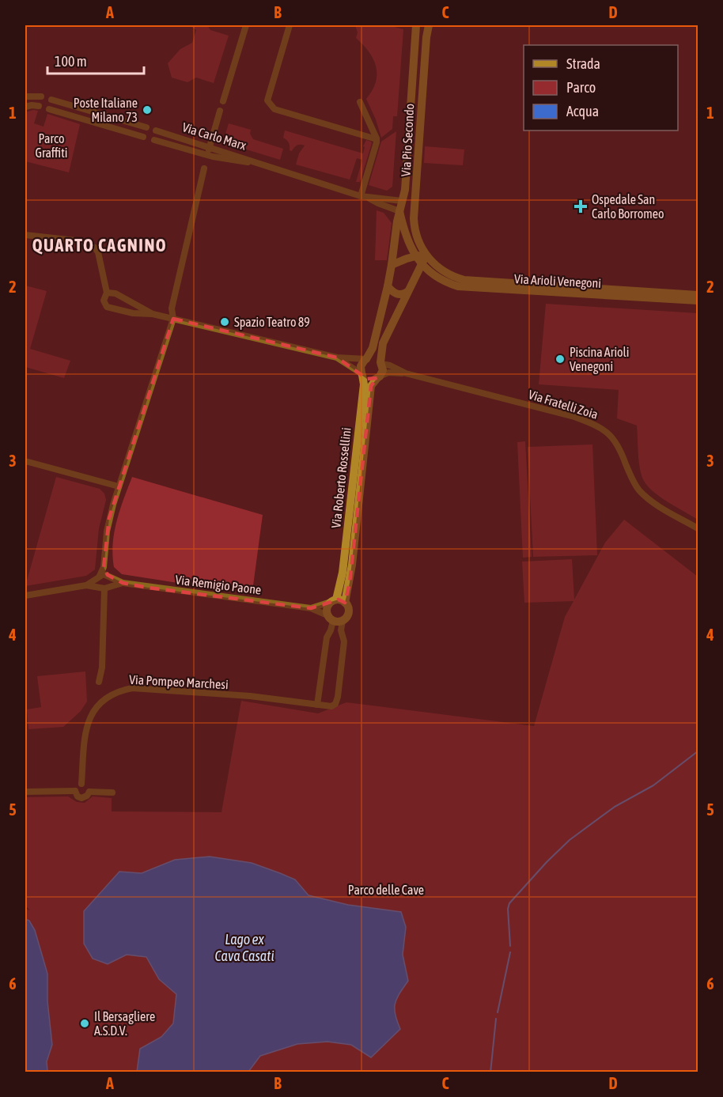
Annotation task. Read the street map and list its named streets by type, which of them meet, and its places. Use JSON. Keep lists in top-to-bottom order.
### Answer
{
  "streets": {
    "main road": [
      "Via Carlo Marx",
      "Via Pio Secondo",
      "Via Arioli Venegoni",
      "Via Fratelli Zoia",
      "Via Roberto Rossellini"
    ],
    "street": ["Via Remigio Paone", "Via Pompeo Marchesi"]
  },
  "crossings": [
    ["Via Carlo Marx", "Via Pio Secondo"],
    ["Via Pio Secondo", "Via Arioli Venegoni"],
    ["Via Pio Secondo", "Via Roberto Rossellini"],
    ["Via Arioli Venegoni", "Via Roberto Rossellini"],
    ["Via Fratelli Zoia", "Via Roberto Rossellini"],
    ["Via Roberto Rossellini", "Via Remigio Paone"],
    ["Via Roberto Rossellini", "Via Pompeo Marchesi"],
    ["Via Remigio Paone", "Via Pompeo Marchesi"]
  ],
  "districts": ["QUARTO CAGNINO"],
  "water": ["Lago ex Cava Casati"],
  "parks": ["Parco Graffiti", "Parco delle Cave"],
  "places": {
    "other": [
      "Poste Italiane Milano 73",
      "Spazio Teatro 89",
      "Piscina Arioli Venegoni",
      "Il Bersagliere A.S.D.V."
    ],
    "health": ["Ospedale San Carlo Borromeo"]
  },
  "legend": ["Strada", "Parco", "Acqua"],
  "scale_bar": "100 m",
  "grid": {
    "columns": [
      "A",
      "B",
      "C",
      "D"
    ],
    "rows": [
      "1",
      "2",
      "3",
      "4",
      "5",
      "6"
    ]
  }
}
